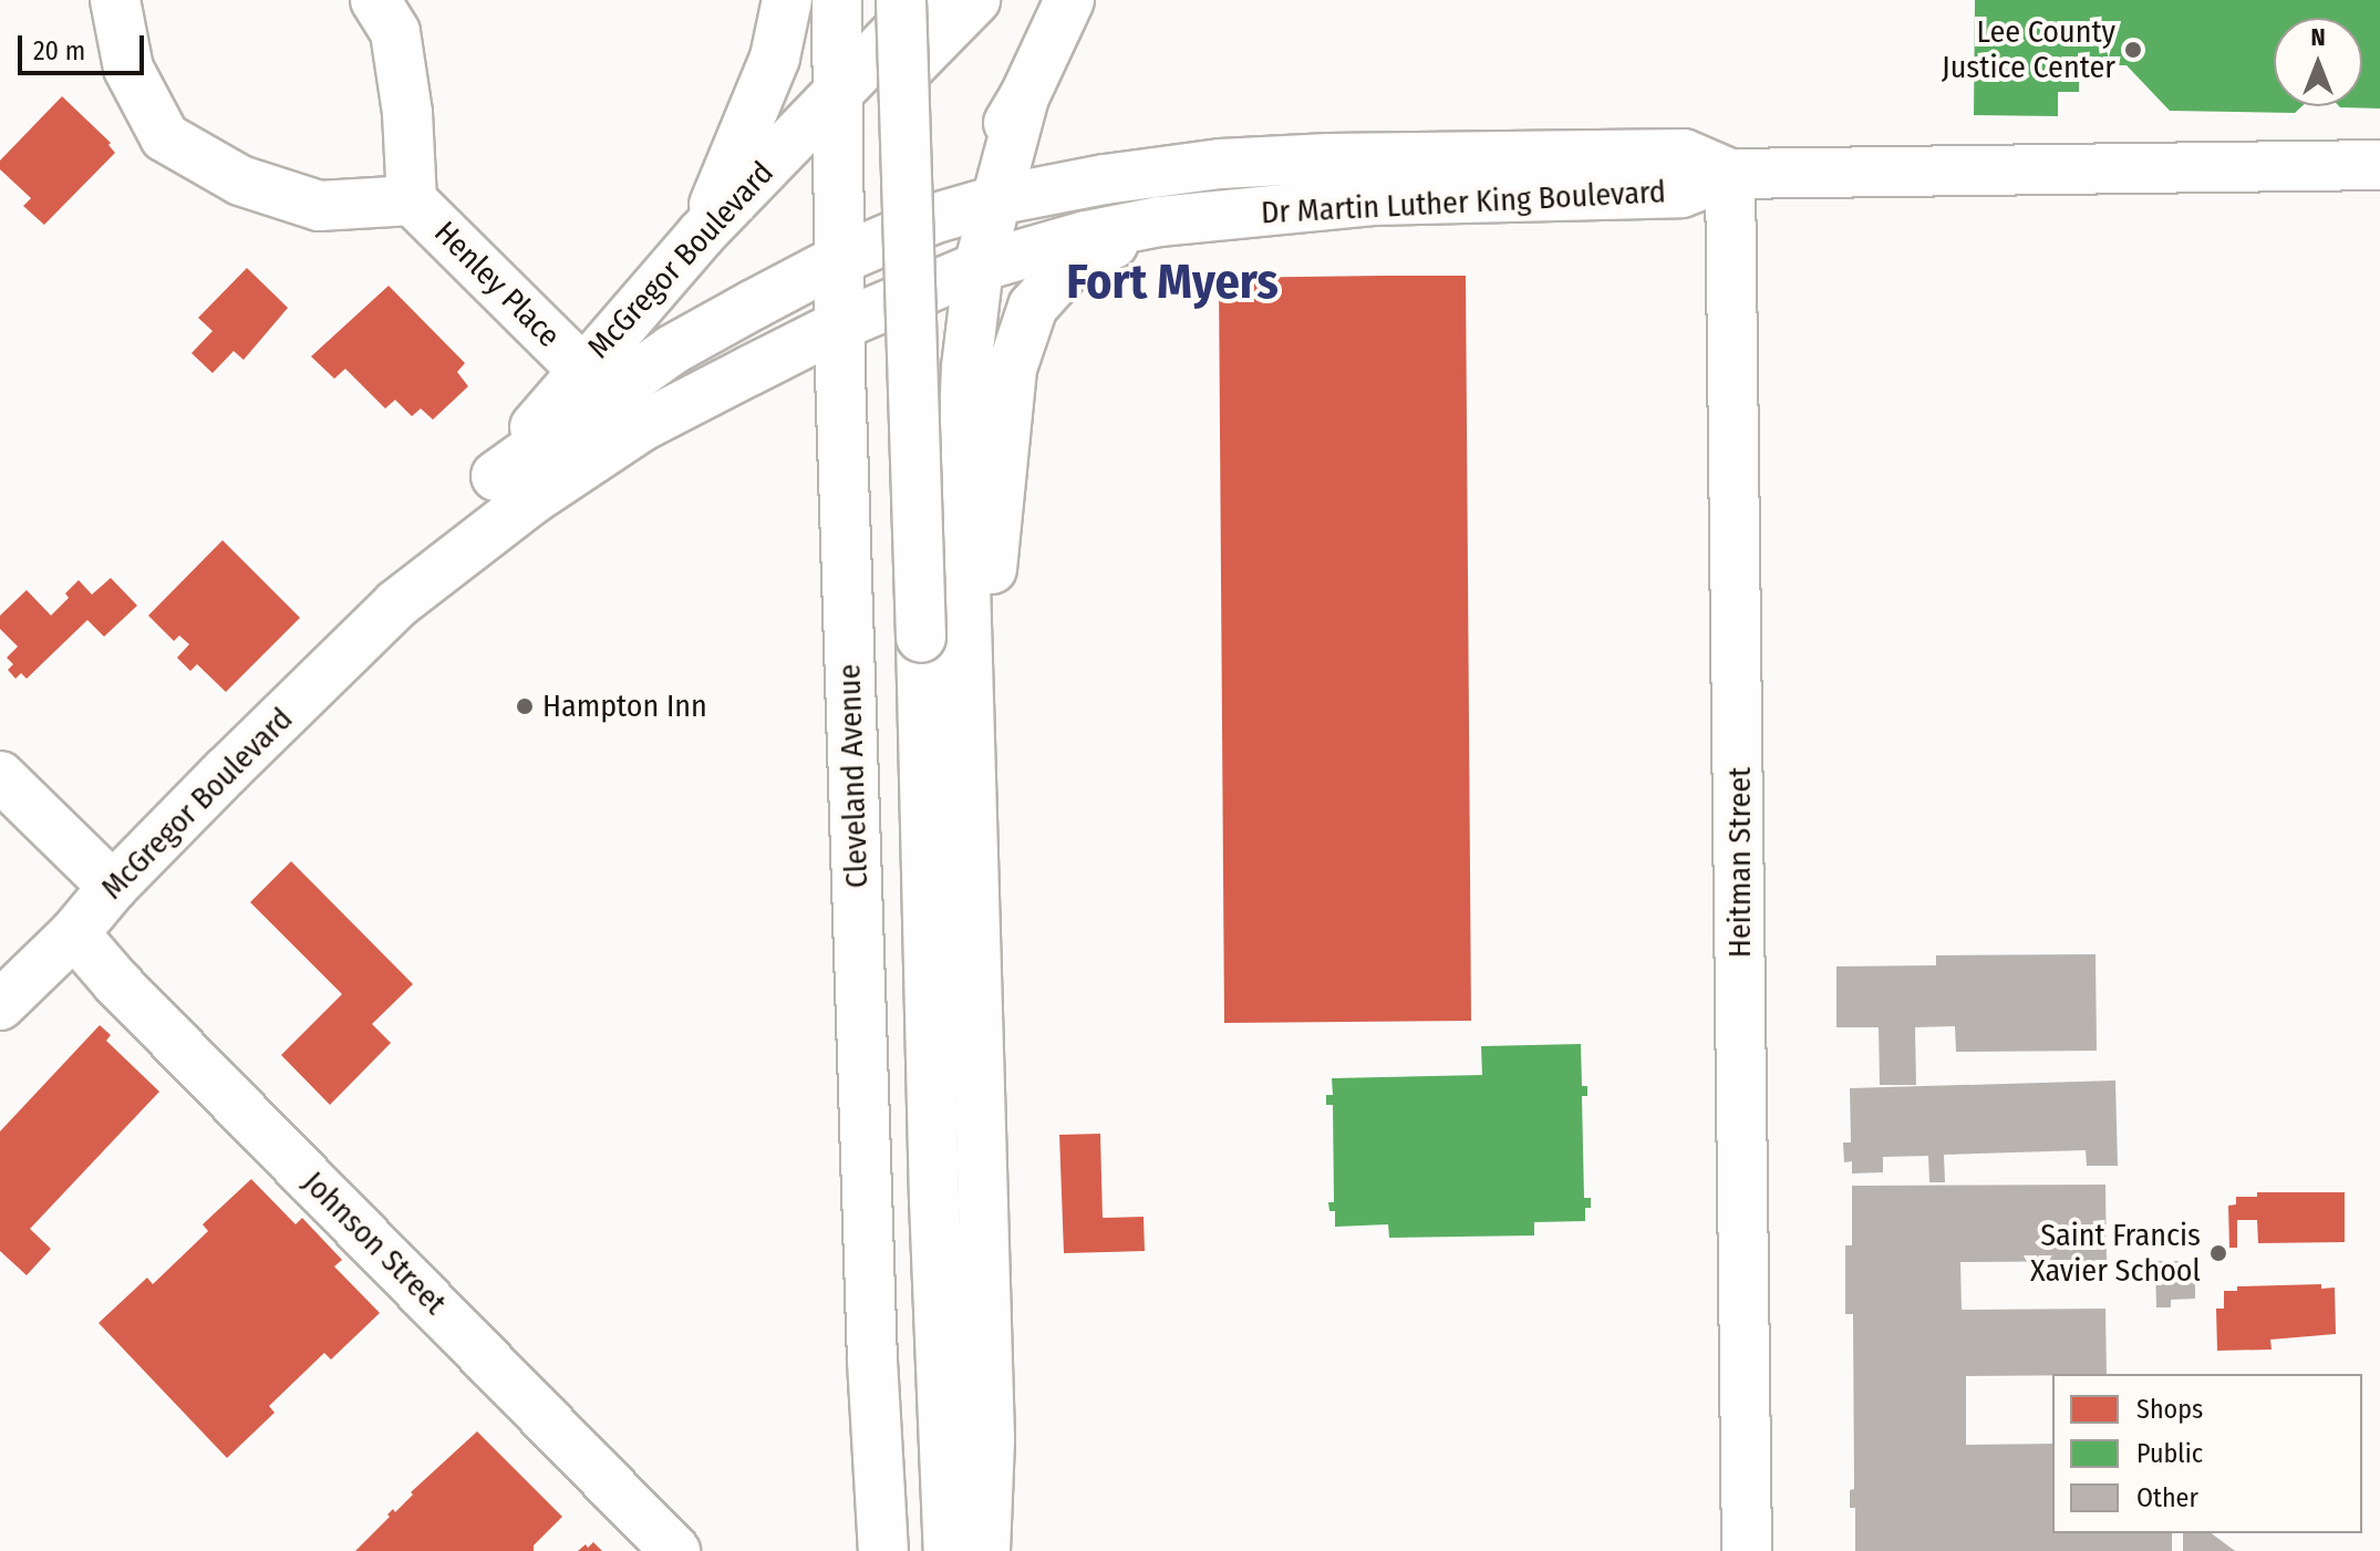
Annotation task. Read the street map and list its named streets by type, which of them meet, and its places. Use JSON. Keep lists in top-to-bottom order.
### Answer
{
  "streets": {
    "main road": [
      "Dr Martin Luther King Boulevard",
      "McGregor Boulevard",
      "Henley Place",
      "Cleveland Avenue",
      "Heitman Street",
      "Johnson Street"
    ]
  },
  "crossings": [
    ["Dr Martin Luther King Boulevard", "McGregor Boulevard"],
    ["Dr Martin Luther King Boulevard", "Cleveland Avenue"],
    ["Dr Martin Luther King Boulevard", "Heitman Street"],
    ["McGregor Boulevard", "Henley Place"],
    ["McGregor Boulevard", "Cleveland Avenue"],
    ["McGregor Boulevard", "Johnson Street"]
  ],
  "districts": ["Fort Myers"],
  "places": ["Lee County Justice Center", "Hampton Inn", "Saint Francis Xavier School"],
  "legend": ["Shops", "Public", "Other"],
  "scale_bar": "20 m",
  "north": "top"
}
